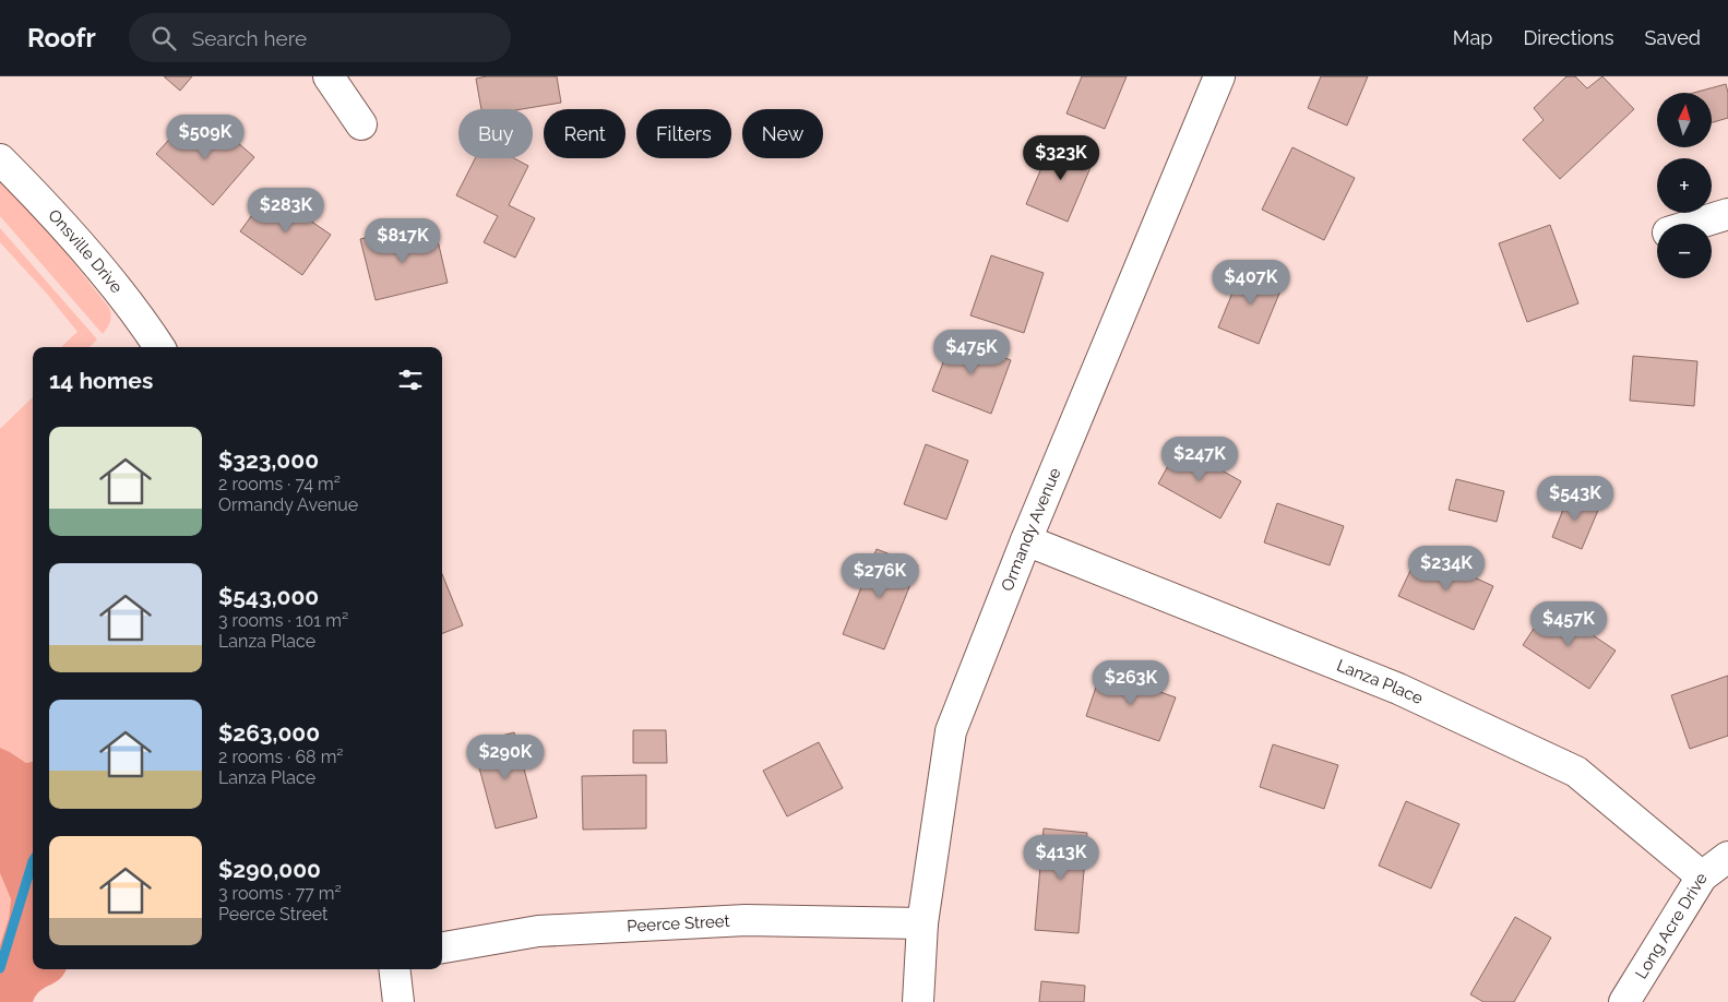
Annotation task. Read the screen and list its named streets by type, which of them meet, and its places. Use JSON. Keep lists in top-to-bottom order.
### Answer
{
  "streets": {
    "street": [
      "Onsville Drive",
      "Ormandy Avenue",
      "Lanza Place",
      "Peerce Street",
      "Long Acre Drive"
    ]
  },
  "crossings": [
    ["Ormandy Avenue", "Lanza Place"],
    ["Ormandy Avenue", "Peerce Street"],
    ["Lanza Place", "Long Acre Drive"]
  ],
  "north": "top",
  "page": {
    "header": "Roofr",
    "search": "Search here",
    "nav": ["Map", "Directions", "Saved"],
    "map_buttons": ["+", "−"],
    "chip": [
      "Buy",
      "Rent",
      "Filters",
      "New"
    ],
    "price": [
      "$509K",
      "$323K",
      "$283K",
      "$817K",
      "$407K",
      "$475K",
      "$247K",
      "$543K",
      "$234K",
      "$276K",
      "$457K",
      "$263K",
      "$290K",
      "$413K"
    ],
    "heading": "14 homes",
    "list": [
      {
        "name": "$323,000",
        "note": "2 rooms · 74 m² · Ormandy Avenue"
      },
      {
        "name": "$543,000",
        "note": "3 rooms · 101 m² · Lanza Place"
      },
      {
        "name": "$263,000",
        "note": "2 rooms · 68 m² · Lanza Place"
      },
      {
        "name": "$290,000",
        "note": "3 rooms · 77 m² · Peerce Street"
      }
    ]
  }
}
